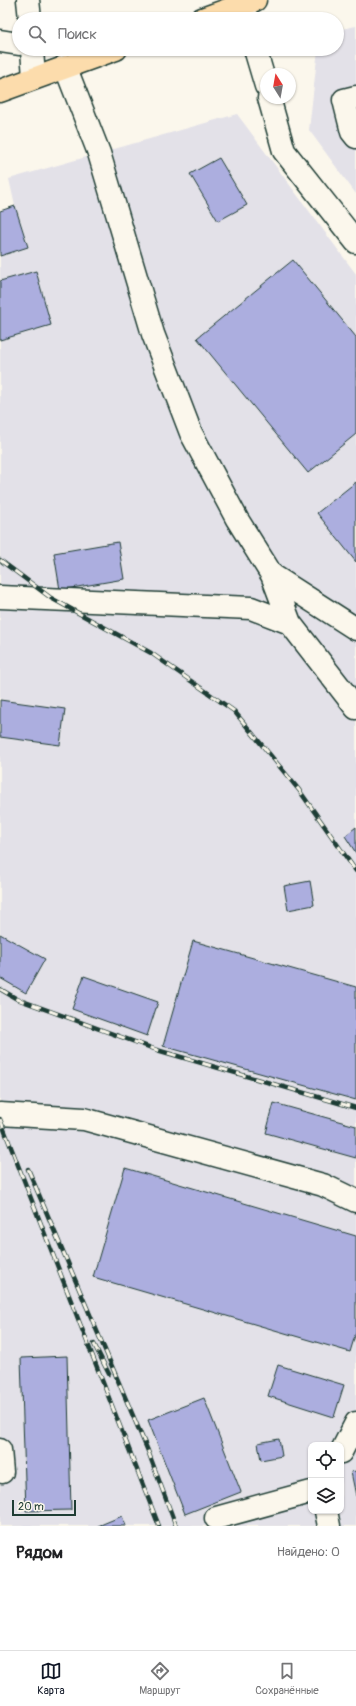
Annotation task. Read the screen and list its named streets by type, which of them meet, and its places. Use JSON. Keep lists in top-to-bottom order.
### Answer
{
  "scale_bar": "20 m",
  "north": "top",
  "page": {
    "search": "Поиск",
    "scale": "20 m",
    "heading": ["Рядом", "Найдено: 0"],
    "nav": ["Карта", "Маршрут", "Сохранённые"]
  }
}
